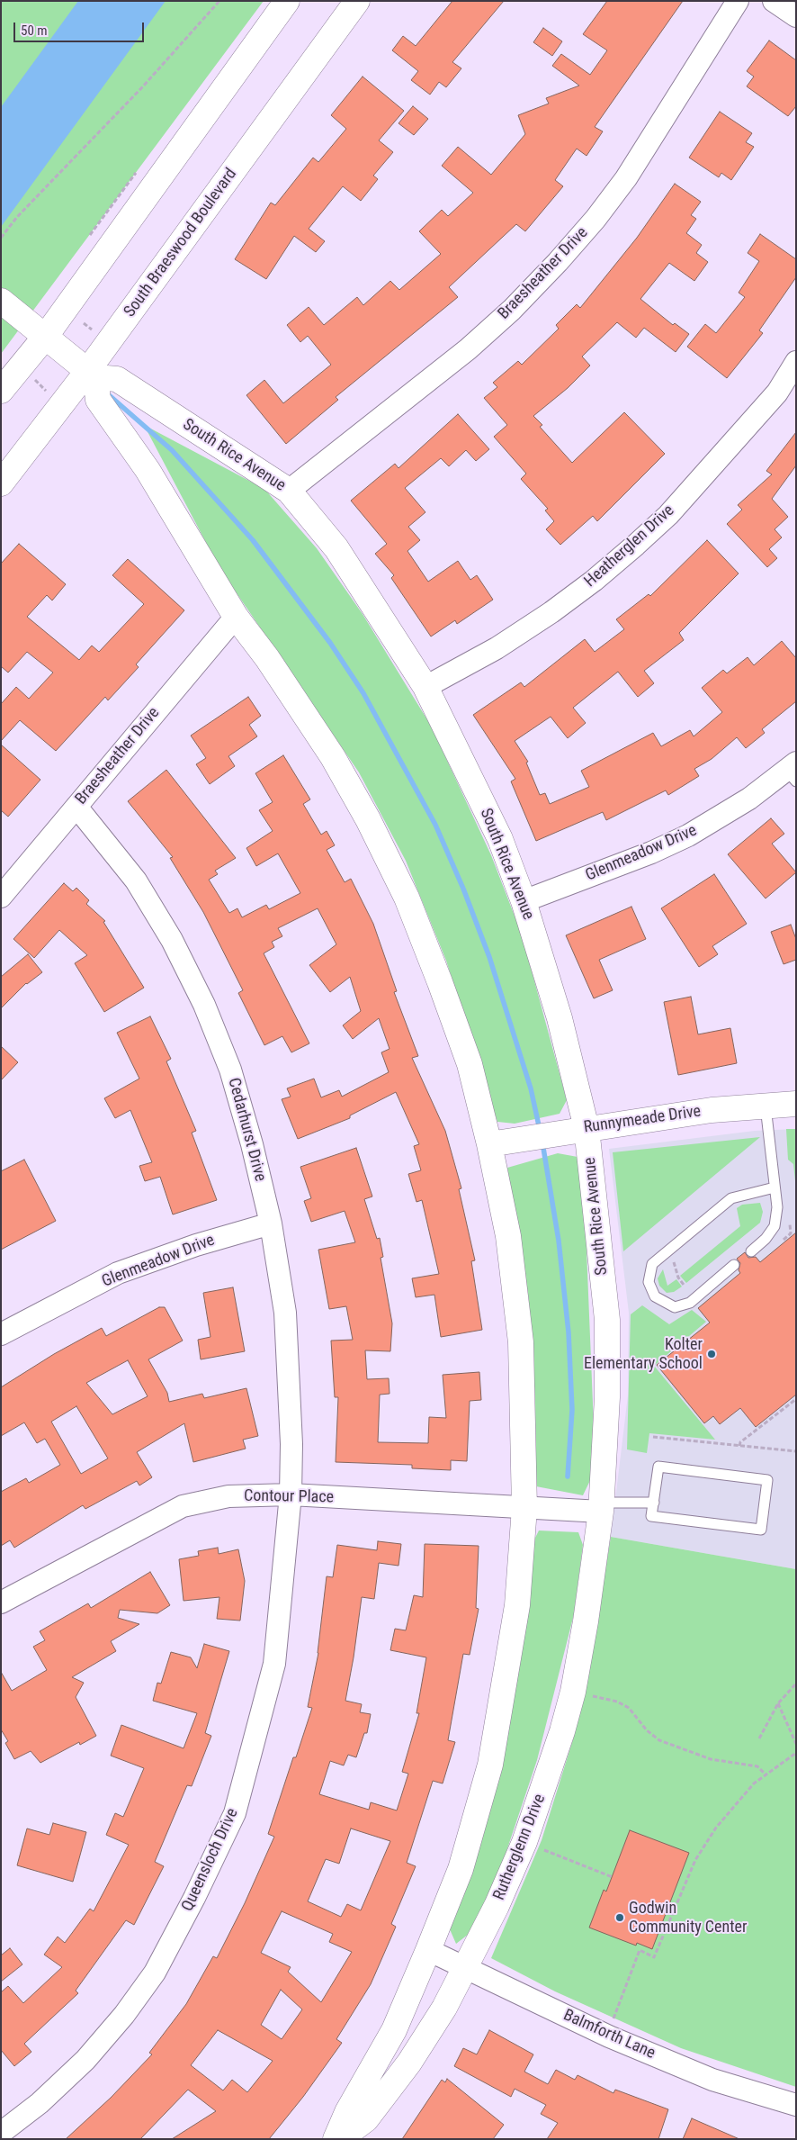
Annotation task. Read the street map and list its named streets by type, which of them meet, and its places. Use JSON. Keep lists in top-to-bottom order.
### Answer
{
  "streets": {
    "street": [
      "South Braeswood Boulevard",
      "Braesheather Drive",
      "South Rice Avenue",
      "Heatherglen Drive",
      "Glenmeadow Drive",
      "Runnymeade Drive",
      "Cedarhurst Drive",
      "Contour Place",
      "Rutherglenn Drive",
      "Queensloch Drive",
      "Balmforth Lane"
    ]
  },
  "crossings": [
    ["South Braeswood Boulevard", "South Rice Avenue"],
    ["Braesheather Drive", "South Rice Avenue"],
    ["Braesheather Drive", "Cedarhurst Drive"],
    ["South Rice Avenue", "Heatherglen Drive"],
    ["South Rice Avenue", "Glenmeadow Drive"],
    ["South Rice Avenue", "Runnymeade Drive"],
    ["South Rice Avenue", "Contour Place"],
    ["South Rice Avenue", "Rutherglenn Drive"],
    ["Glenmeadow Drive", "Cedarhurst Drive"],
    ["Cedarhurst Drive", "Contour Place"],
    ["Cedarhurst Drive", "Queensloch Drive"],
    ["Contour Place", "Rutherglenn Drive"],
    ["Contour Place", "Queensloch Drive"],
    ["Rutherglenn Drive", "Balmforth Lane"]
  ],
  "places": ["Kolter Elementary School", "Godwin Community Center"],
  "scale_bar": "50 m"
}
